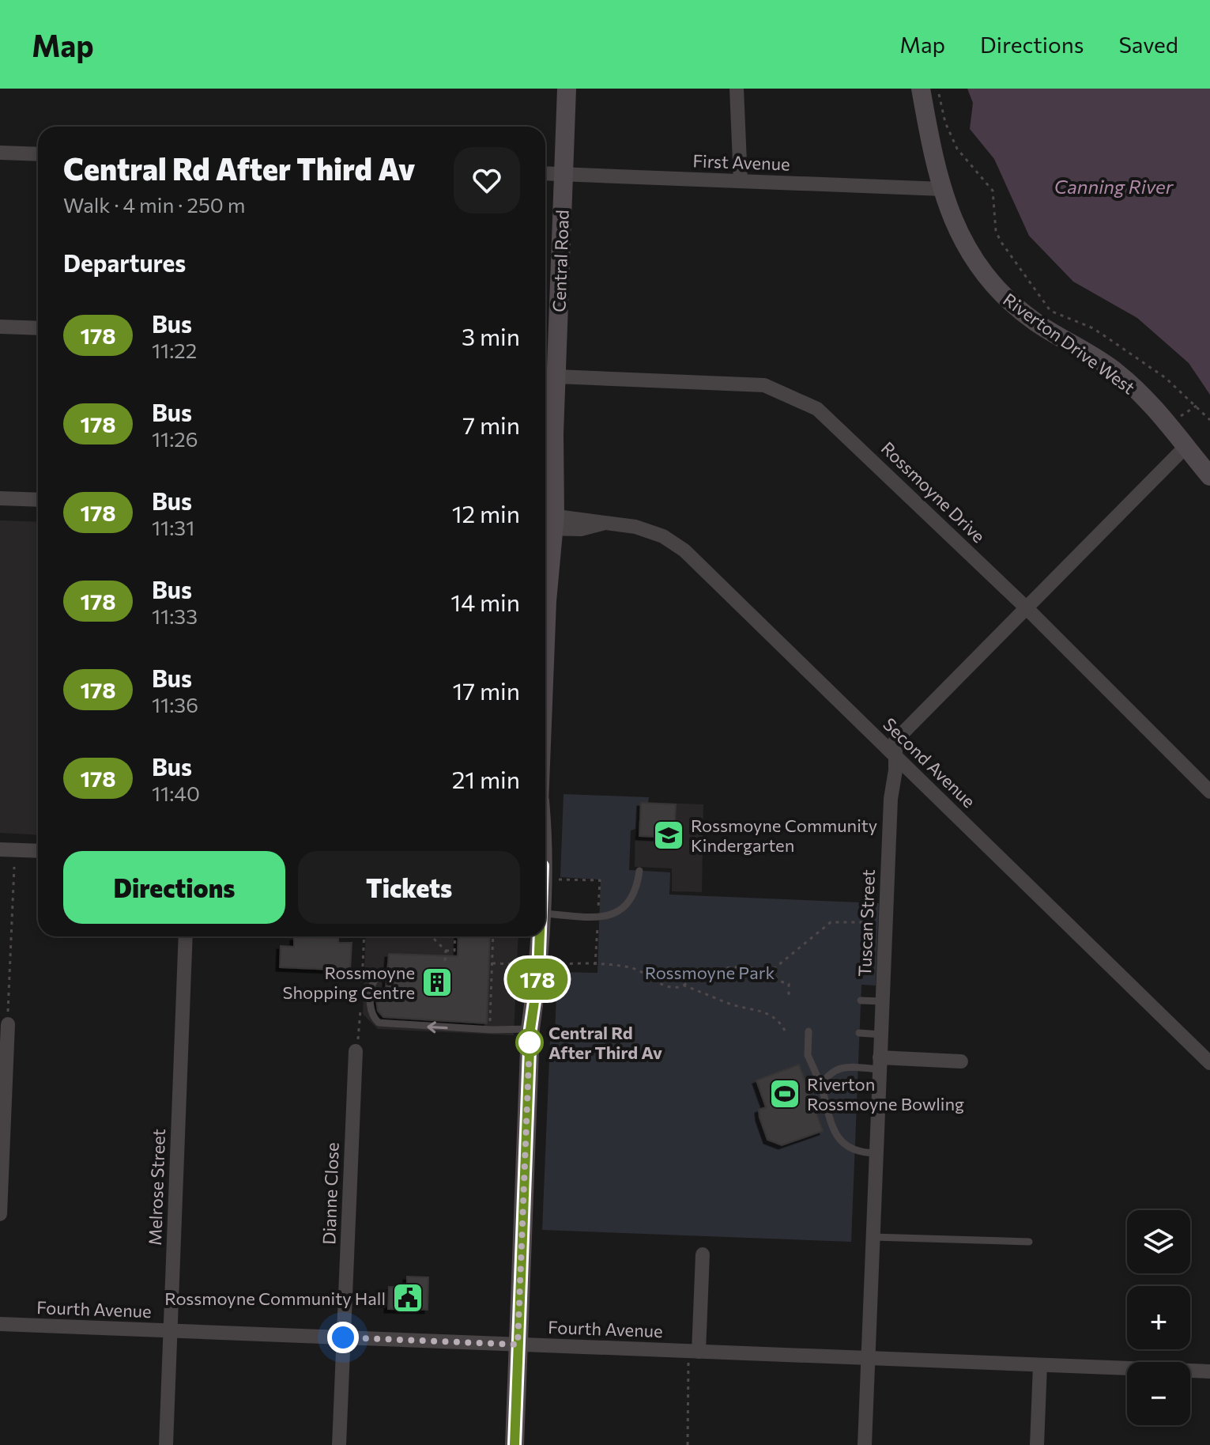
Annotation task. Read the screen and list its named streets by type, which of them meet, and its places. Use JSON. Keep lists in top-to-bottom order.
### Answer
{
  "streets": {
    "street": [
      "First Avenue",
      "Central Road",
      "Riverton Drive West",
      "Rossmoyne Drive",
      "Second Avenue",
      "Tuscan Street",
      "Melrose Street",
      "Dianne Close",
      "Fourth Avenue"
    ]
  },
  "crossings": [
    ["First Avenue", "Central Road"],
    ["First Avenue", "Riverton Drive West"],
    ["Central Road", "Rossmoyne Drive"],
    ["Central Road", "Second Avenue"],
    ["Central Road", "Fourth Avenue"],
    ["Riverton Drive West", "Tuscan Street"],
    ["Rossmoyne Drive", "Tuscan Street"],
    ["Second Avenue", "Tuscan Street"],
    ["Tuscan Street", "Fourth Avenue"],
    ["Melrose Street", "Fourth Avenue"],
    ["Dianne Close", "Fourth Avenue"]
  ],
  "water": ["Canning River"],
  "parks": ["Rossmoyne Park"],
  "places": {
    "school or university": ["Rossmoyne Community Kindergarten"],
    "building": ["Rossmoyne Shopping Centre"],
    "other": ["Central Rd After Third Av"],
    "sports": ["Riverton Rossmoyne Bowling"],
    "public building": ["Rossmoyne Community Hall"]
  },
  "lines": ["bus line 178"],
  "page": {
    "header": "Map",
    "nav": ["Map", "Directions", "Saved"],
    "on_map": "178",
    "heading": [
      ["Central Rd After Third Av", "Walk · 4 min · 250 m"],
      "Departures"
    ],
    "list": [
      {
        "mark": "178",
        "name": "Bus",
        "note": "11:22",
        "value": "3 min"
      },
      {
        "mark": "178",
        "name": "Bus",
        "note": "11:26",
        "value": "7 min"
      },
      {
        "mark": "178",
        "name": "Bus",
        "note": "11:31",
        "value": "12 min"
      },
      {
        "mark": "178",
        "name": "Bus",
        "note": "11:33",
        "value": "14 min"
      },
      {
        "mark": "178",
        "name": "Bus",
        "note": "11:36",
        "value": "17 min"
      },
      {
        "mark": "178",
        "name": "Bus",
        "note": "11:40",
        "value": "21 min"
      }
    ],
    "buttons": ["Directions", "Tickets"],
    "map_buttons": ["+", "−"]
  }
}
